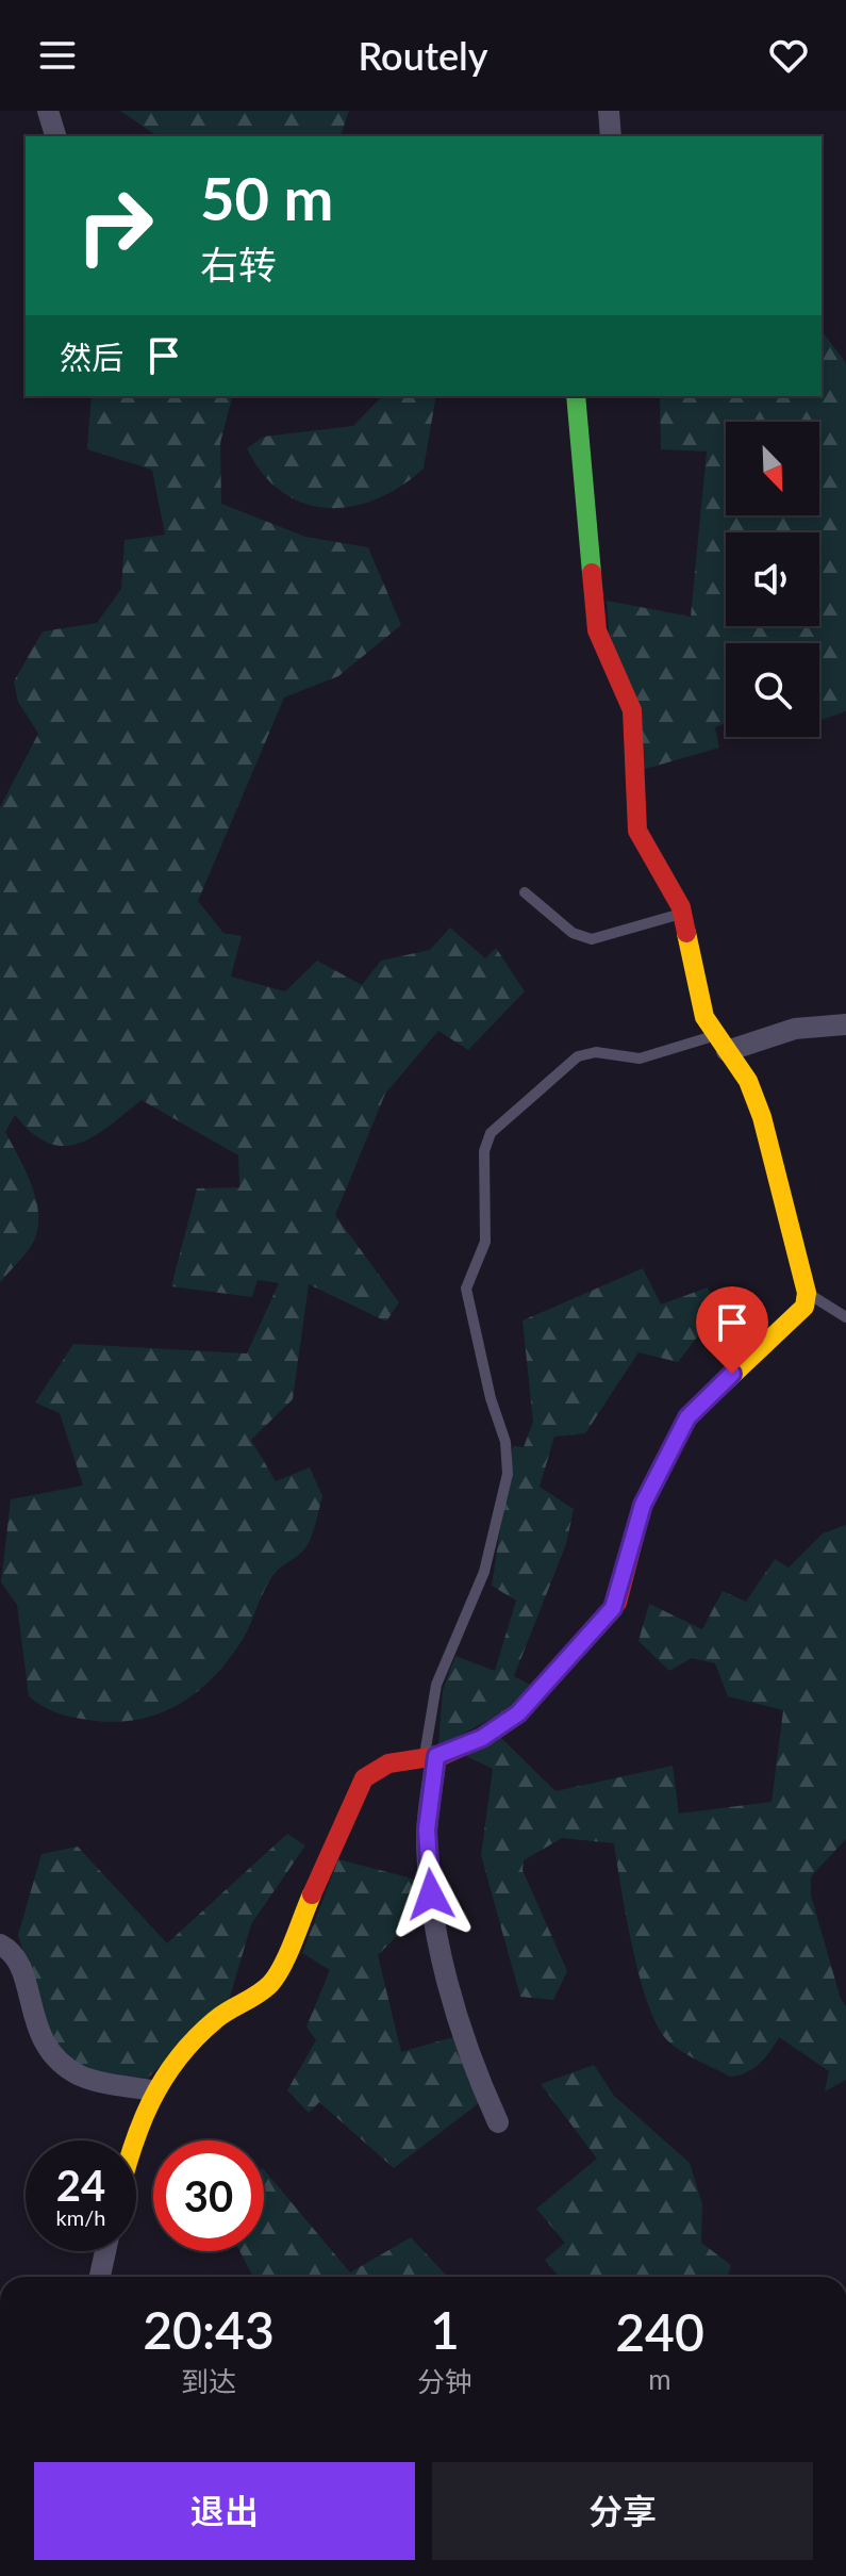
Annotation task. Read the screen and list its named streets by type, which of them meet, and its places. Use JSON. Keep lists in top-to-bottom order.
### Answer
{
  "north": "bottom right",
  "page": {
    "header": "Routely",
    "turn": ["50 m", "右转"],
    "then": "然后",
    "speed": "24 km/h",
    "limit": "30",
    "eta": [
      "20:43",
      "到达",
      "1",
      "分钟",
      "240",
      "m"
    ],
    "buttons": ["退出", "分享"]
  }
}
